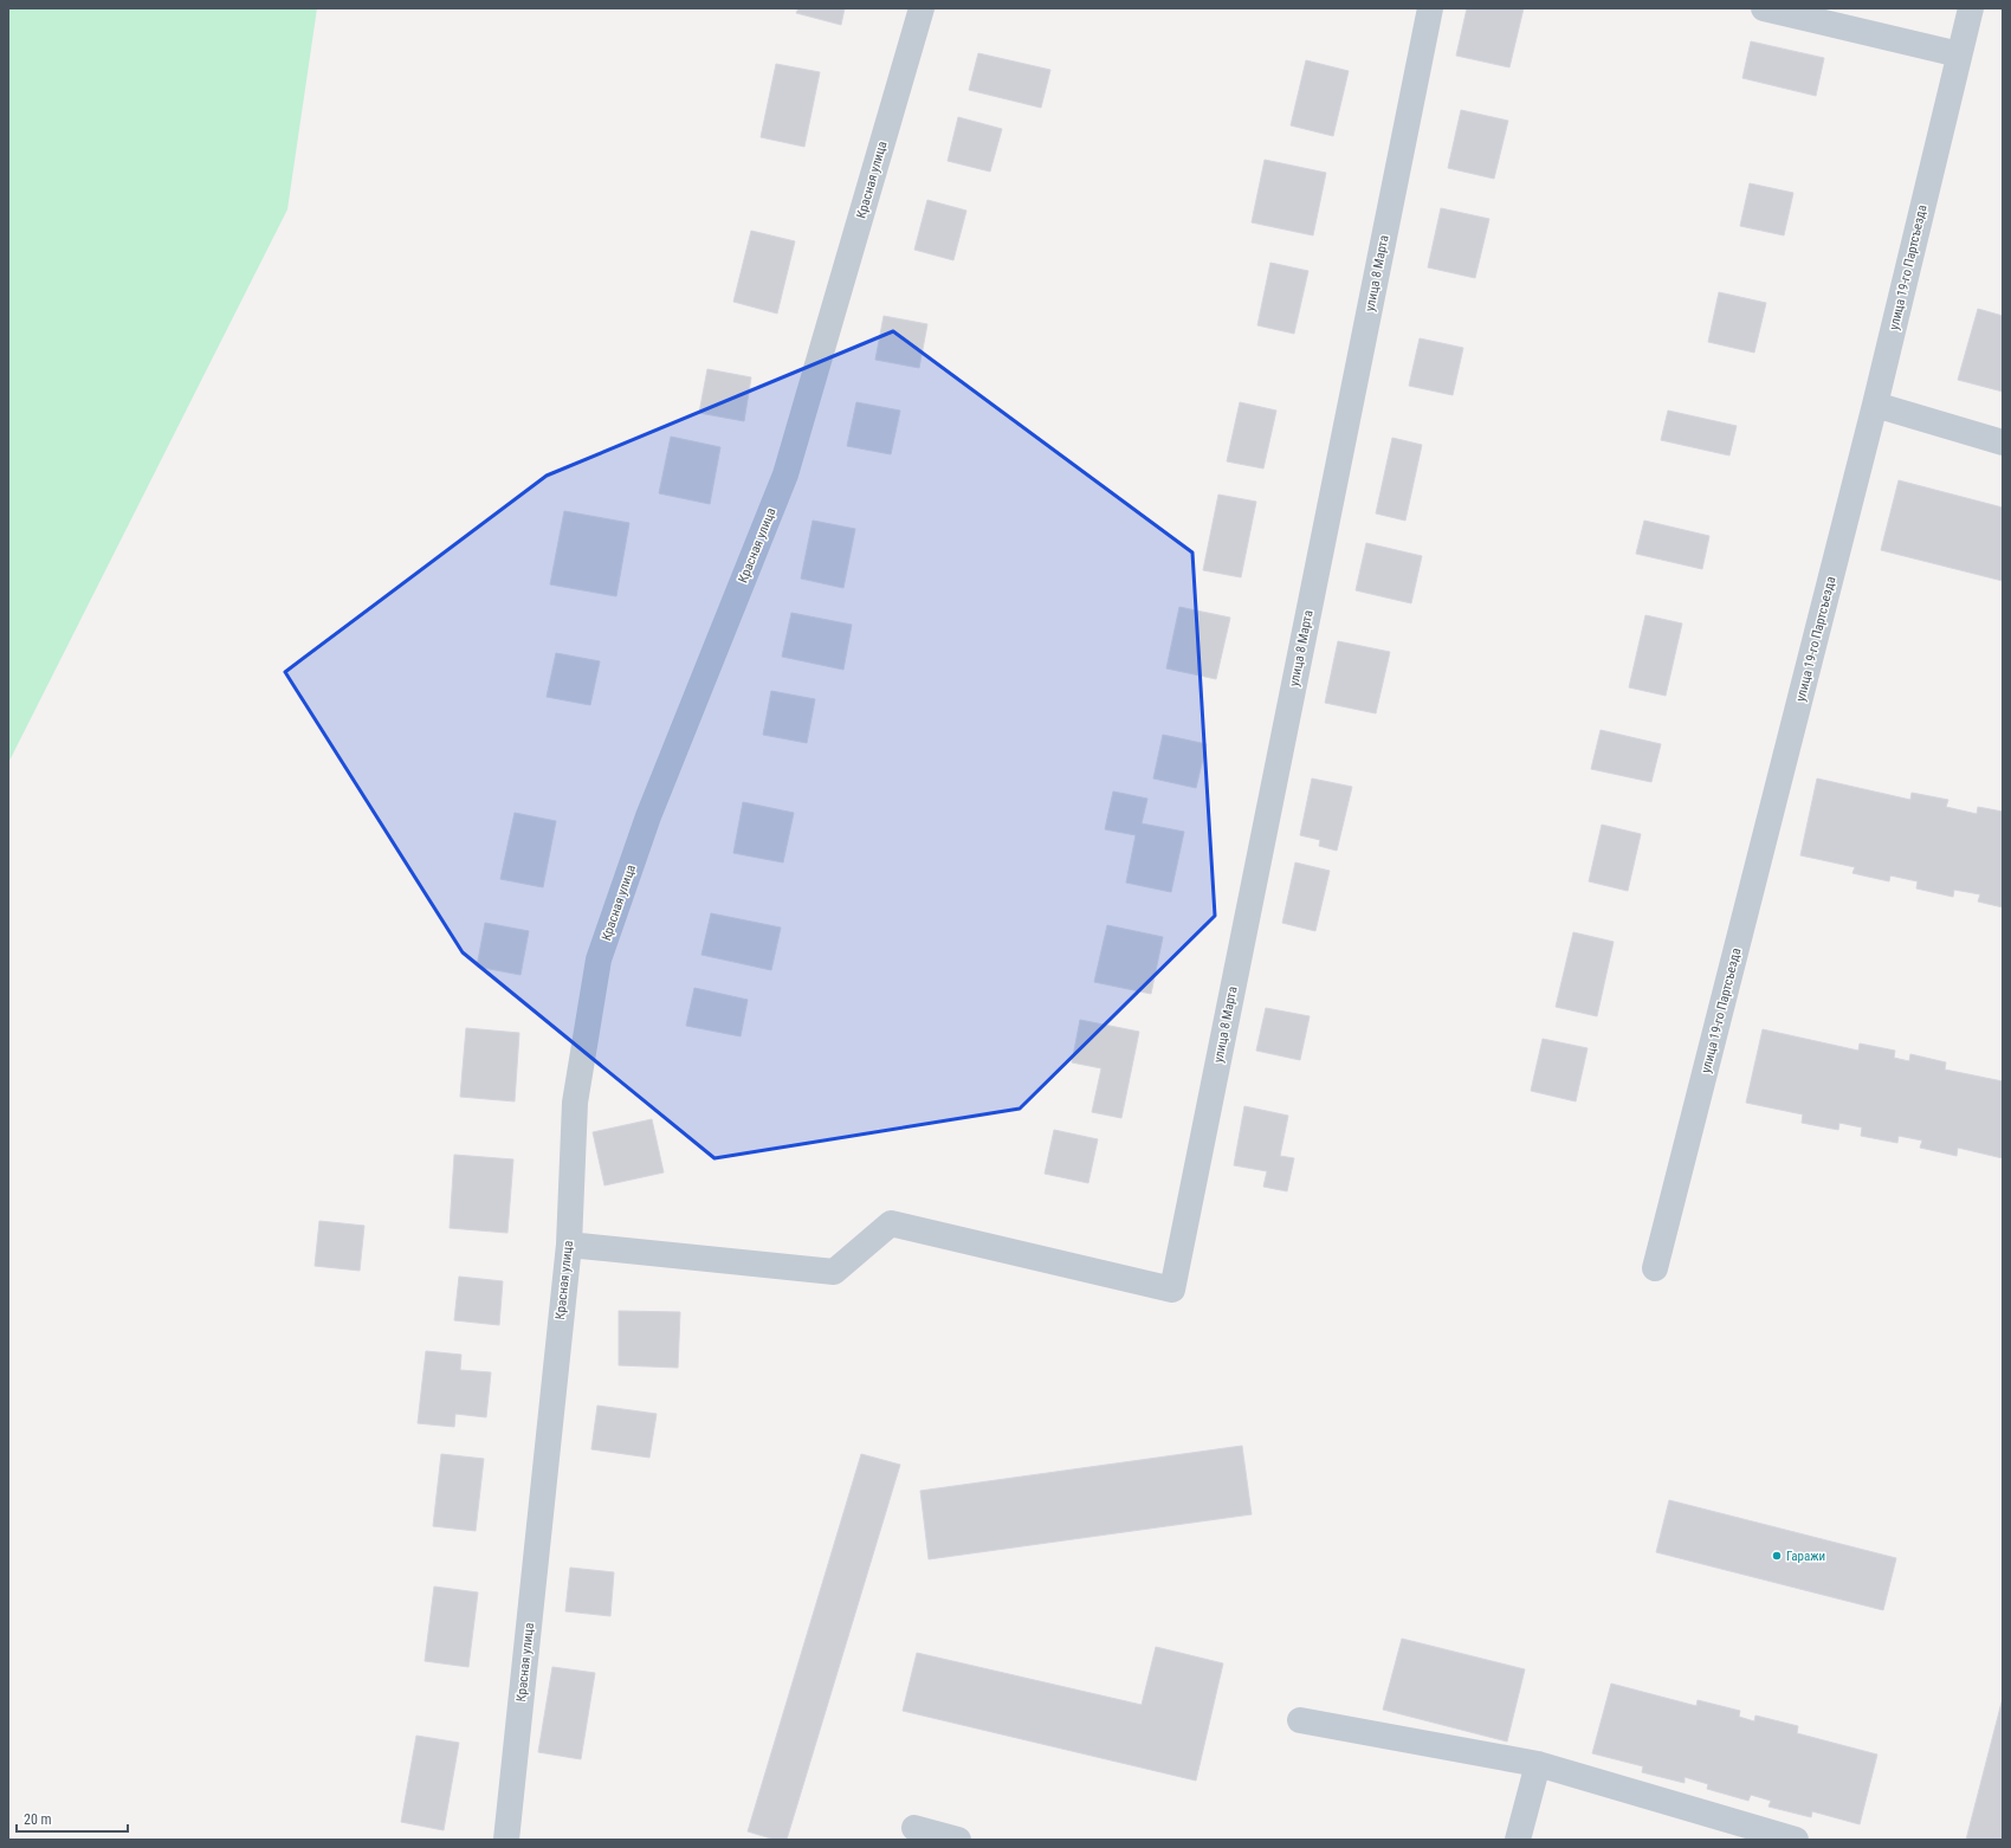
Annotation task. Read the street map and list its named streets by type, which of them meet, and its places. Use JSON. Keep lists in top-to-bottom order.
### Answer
{
  "streets": {
    "street": ["Красная улица", "улица 19-го Партсъезда", "улица 8 Марта"]
  },
  "crossings": [
    ["Красная улица", "улица 8 Марта"]
  ],
  "places": ["Гаражи"],
  "scale_bar": "20 m"
}
